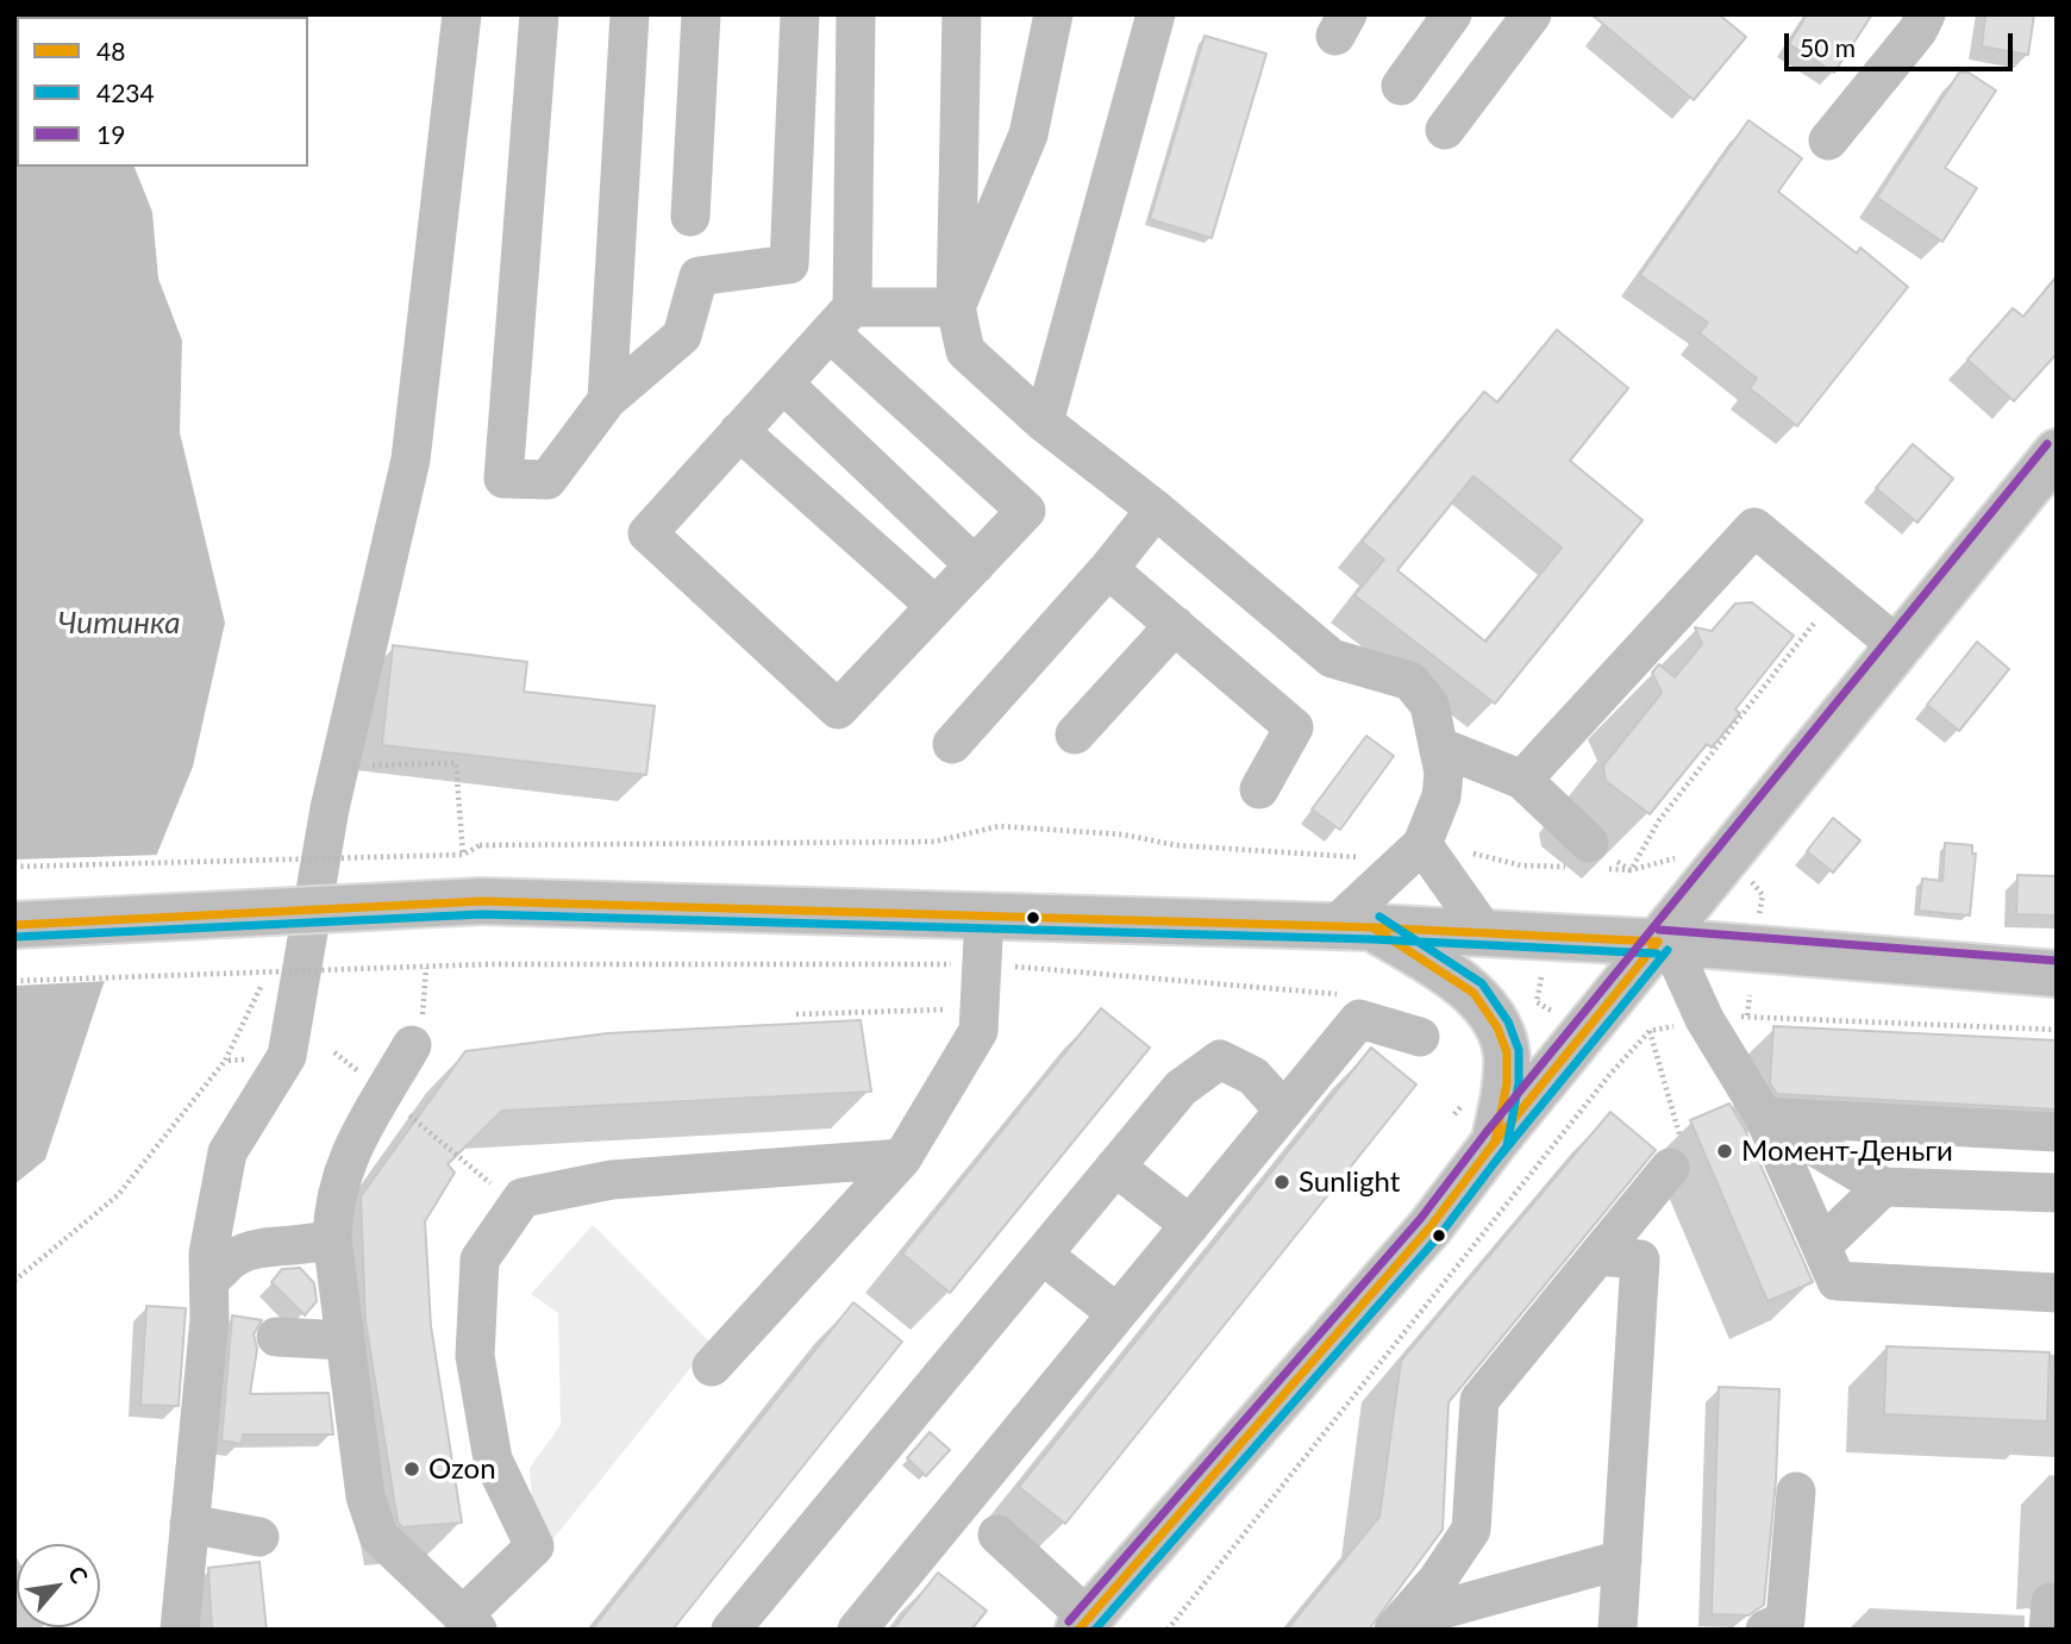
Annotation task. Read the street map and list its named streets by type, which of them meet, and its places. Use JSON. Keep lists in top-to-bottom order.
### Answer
{
  "water": ["Читинка"],
  "places": ["Момент-Деньги", "Sunlight", "Ozon"],
  "lines": ["transit line 19", "transit line 48", "transit line 4234"],
  "legend": ["48", "4234", "19"],
  "scale_bar": "50 m",
  "north": "top right"
}
